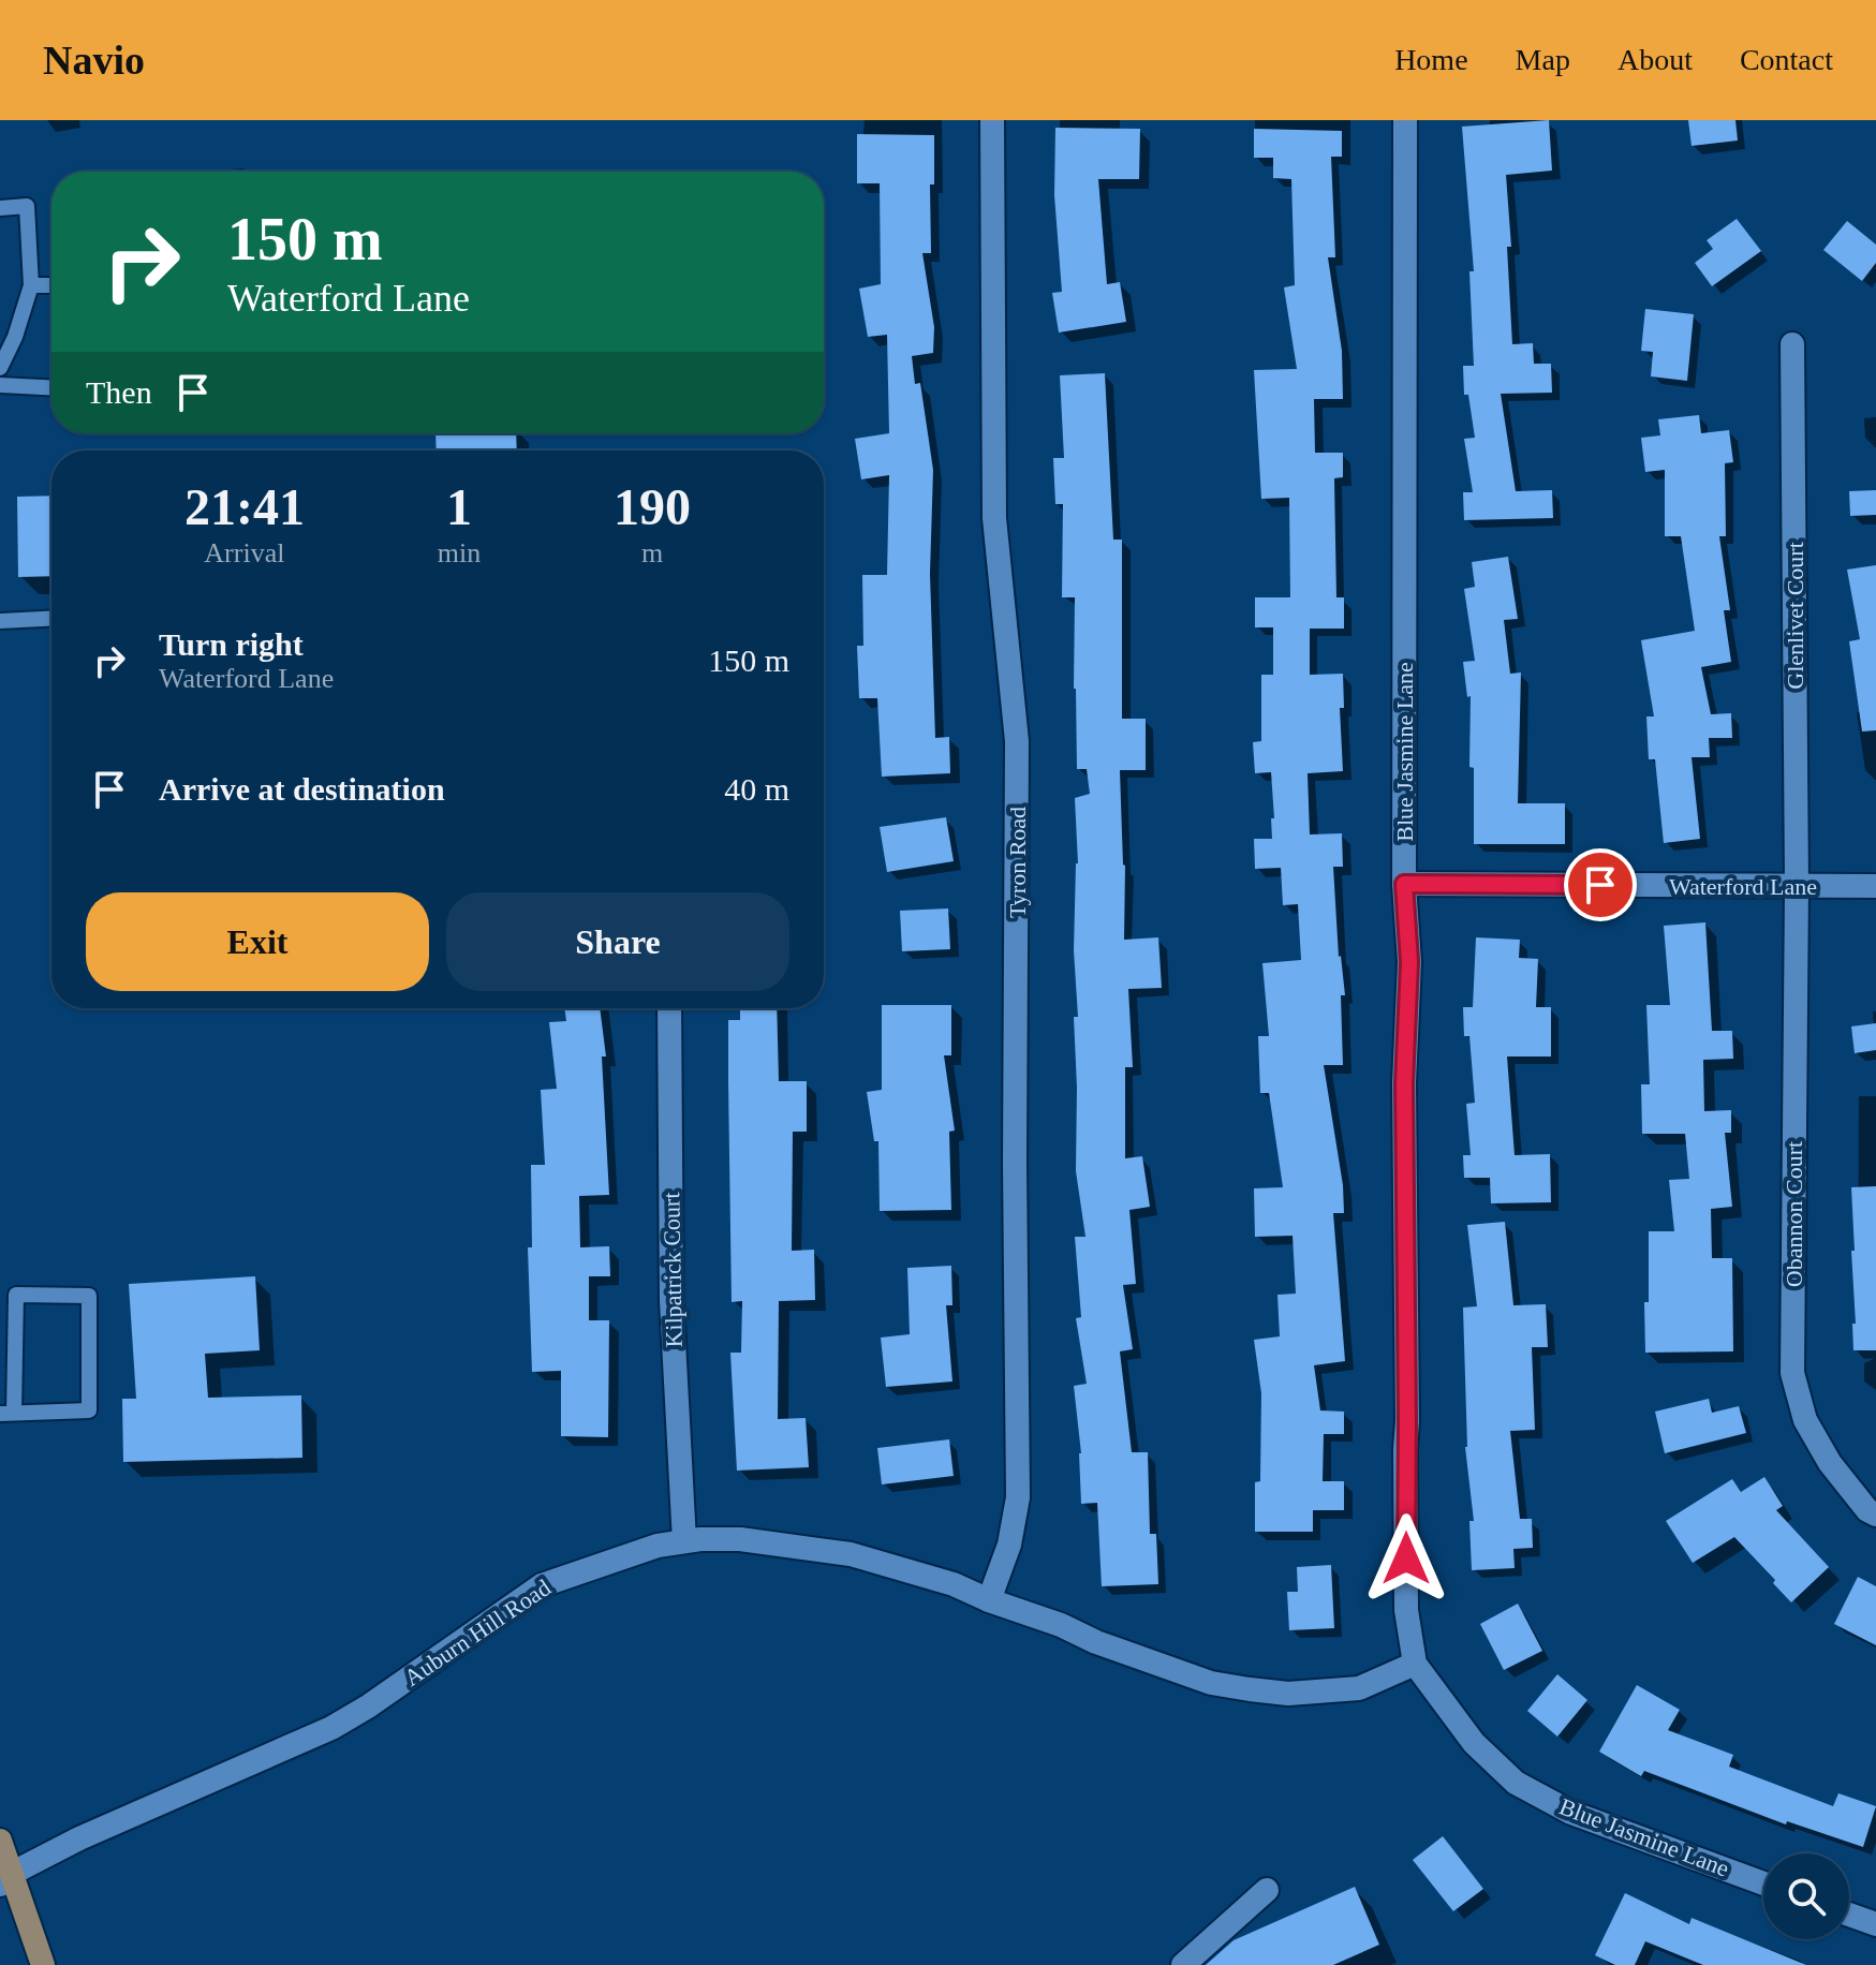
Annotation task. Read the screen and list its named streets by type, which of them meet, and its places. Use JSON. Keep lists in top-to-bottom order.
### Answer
{
  "streets": {
    "street": [
      "Glenlivet Court",
      "Blue Jasmine Lane",
      "Tyron Road",
      "Waterford Lane",
      "Obannon Court",
      "Kilpatrick Court",
      "Auburn Hill Road"
    ]
  },
  "crossings": [
    ["Glenlivet Court", "Waterford Lane"],
    ["Glenlivet Court", "Obannon Court"],
    ["Blue Jasmine Lane", "Waterford Lane"],
    ["Blue Jasmine Lane", "Auburn Hill Road"],
    ["Tyron Road", "Auburn Hill Road"],
    ["Waterford Lane", "Obannon Court"],
    ["Kilpatrick Court", "Auburn Hill Road"]
  ],
  "page": {
    "header": "Navio",
    "nav": [
      "Home",
      "Map",
      "About",
      "Contact"
    ],
    "turn": ["150 m", "Waterford Lane"],
    "then": "Then",
    "eta": [
      "21:41",
      "Arrival",
      "1",
      "min",
      "190",
      "m"
    ],
    "list": [
      {
        "name": "Turn right",
        "note": "Waterford Lane",
        "value": "150 m"
      },
      {
        "name": "Arrive at destination",
        "value": "40 m"
      }
    ],
    "buttons": ["Exit", "Share"]
  }
}
